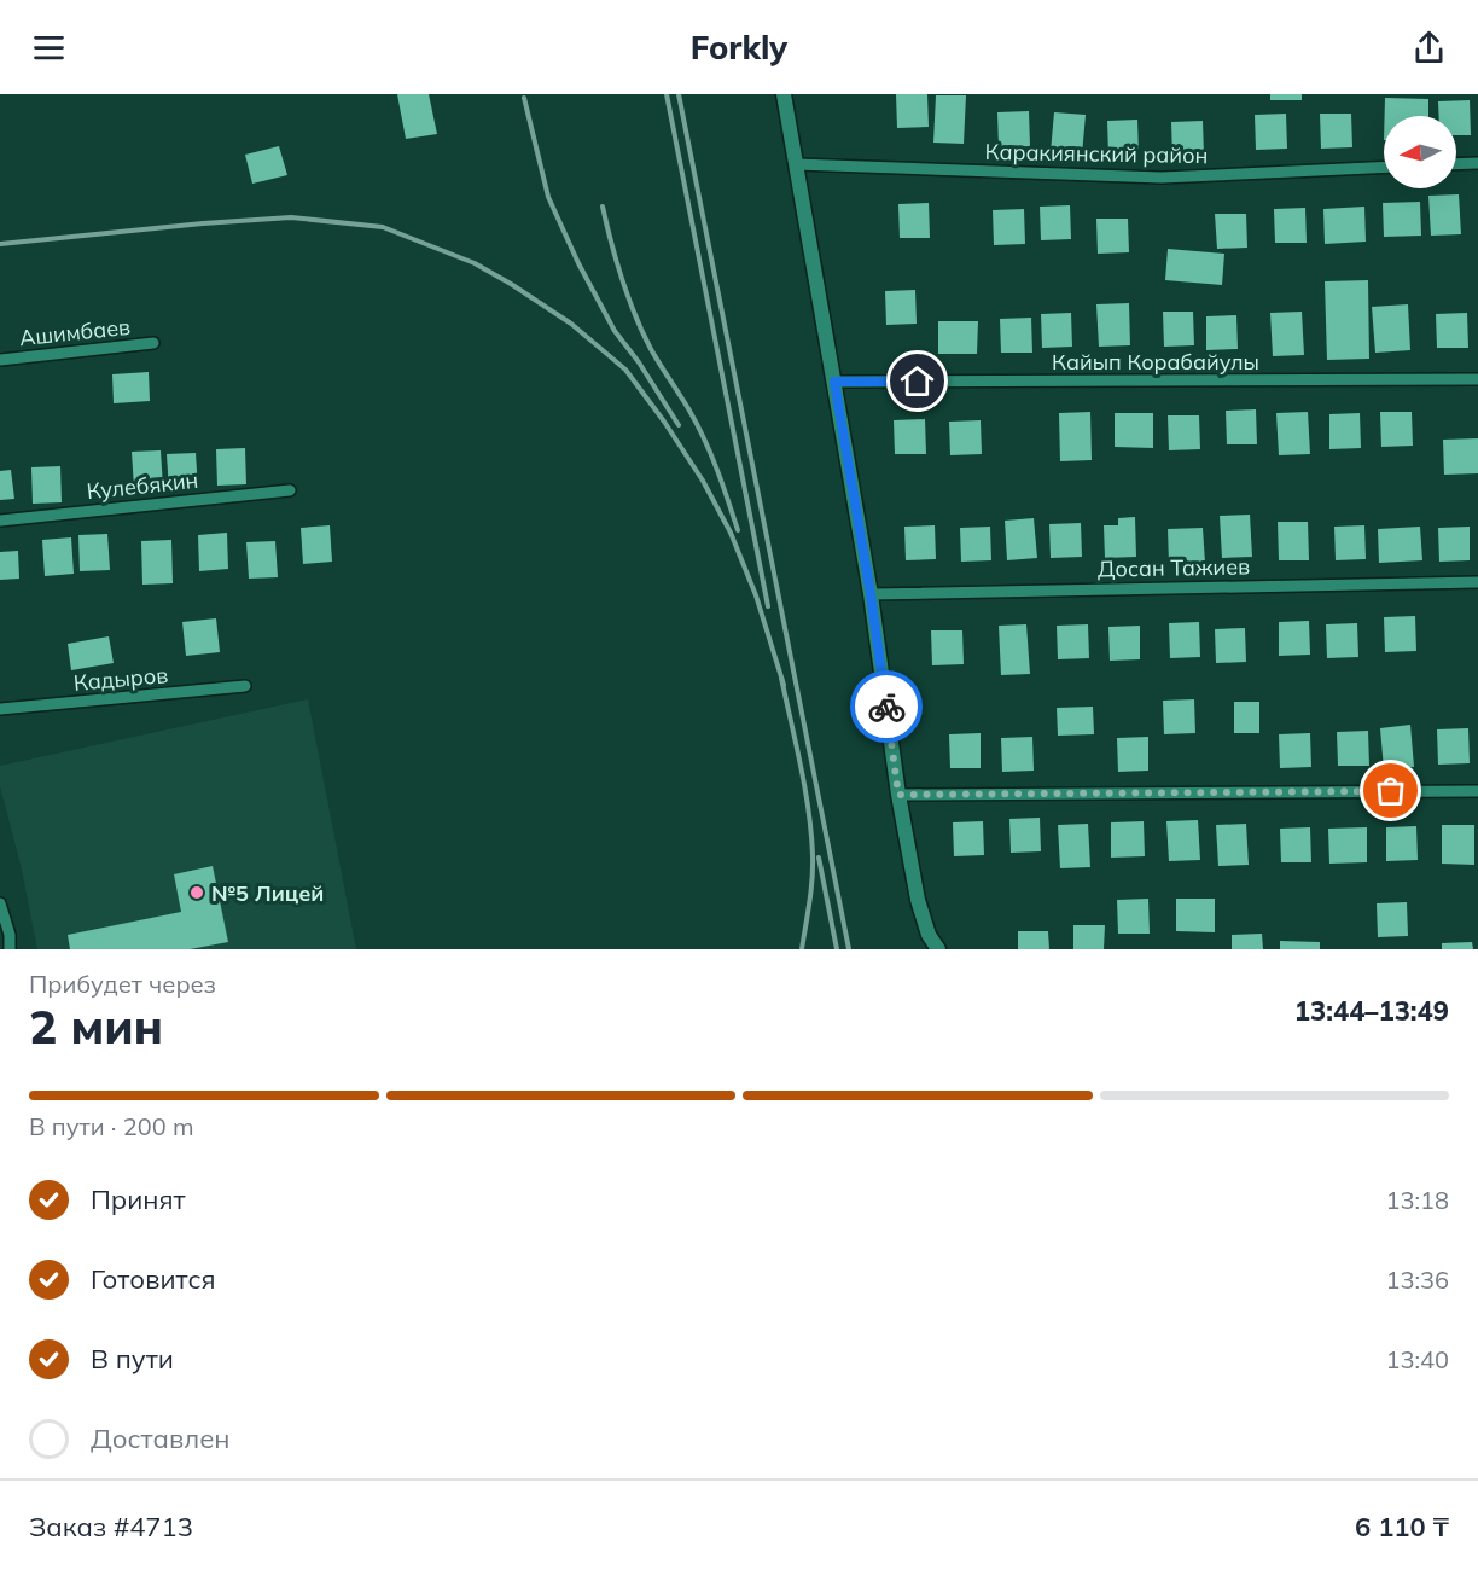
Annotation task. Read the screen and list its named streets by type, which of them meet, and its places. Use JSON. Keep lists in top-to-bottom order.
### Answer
{
  "streets": {
    "street": [
      "Каракиянский район",
      "Ашимбаев",
      "Кайып Корабайулы",
      "Кулебякин",
      "Досан Тажиев",
      "Кадыров"
    ]
  },
  "places": ["№5 Лицей"],
  "north": "left",
  "page": {
    "header": "Forkly",
    "heading": ["2 мин", "Прибудет через", "13:44–13:49"],
    "panel": ["Заказ #4713", "6 110 ₸"],
    "bar": "В пути · 200 m",
    "list": [
      ["Принят", "13:18"],
      ["Готовится", "13:36"],
      ["В пути", "13:40"],
      "Доставлен"
    ]
  }
}
